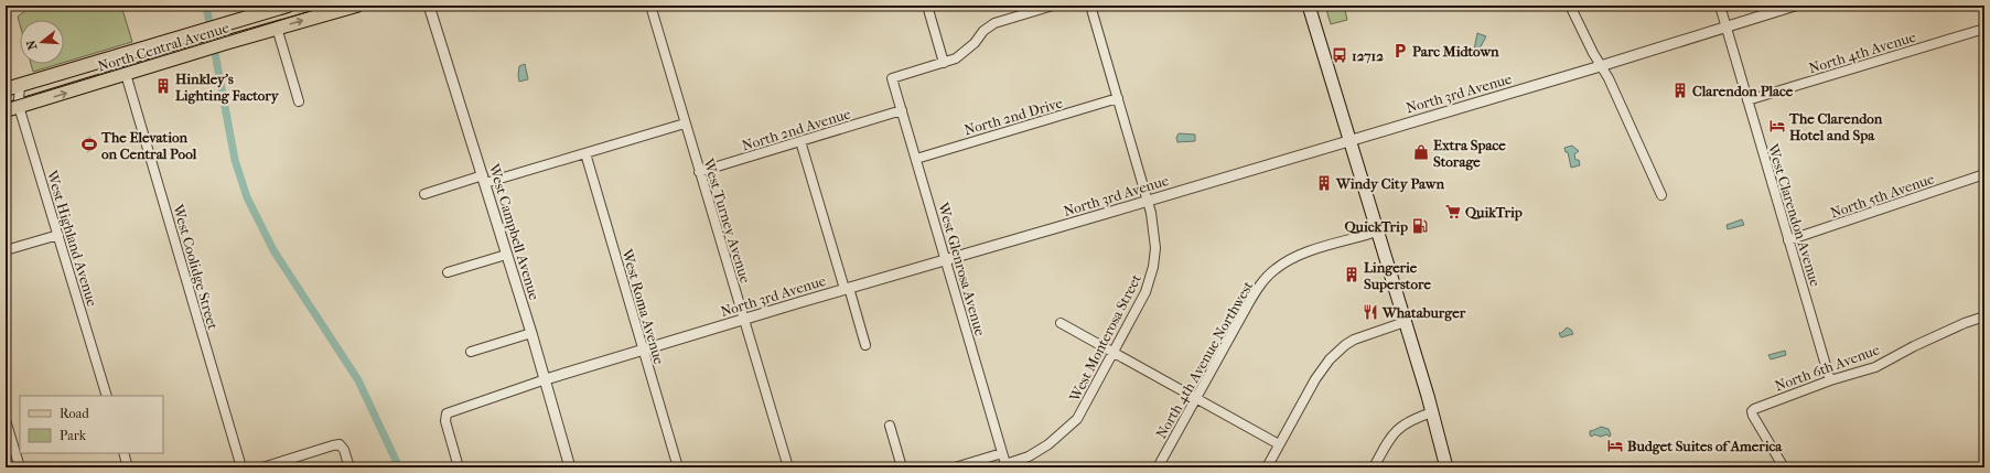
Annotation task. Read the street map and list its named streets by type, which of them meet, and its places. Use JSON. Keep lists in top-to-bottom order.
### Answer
{
  "streets": {
    "main road": ["North Central Avenue"],
    "street": [
      "North 4th Avenue",
      "North 3rd Avenue",
      "North 2nd Drive",
      "North 2nd Avenue",
      "North 5th Avenue",
      "West Clarendon Avenue",
      "West Turney Avenue",
      "West Campbell Avenue",
      "West Highland Avenue",
      "West Coolidge Street",
      "West Glenrosa Avenue",
      "West Roma Avenue",
      "West Monterosa Street",
      "North 4th Avenue Northwest",
      "North 6th Avenue"
    ]
  },
  "crossings": [
    ["North Central Avenue", "West Highland Avenue"],
    ["North Central Avenue", "West Coolidge Street"],
    ["North 4th Avenue", "West Clarendon Avenue"],
    ["North 3rd Avenue", "West Clarendon Avenue"],
    ["North 3rd Avenue", "West Turney Avenue"],
    ["North 3rd Avenue", "West Campbell Avenue"],
    ["North 3rd Avenue", "West Glenrosa Avenue"],
    ["North 3rd Avenue", "West Roma Avenue"],
    ["North 3rd Avenue", "West Monterosa Street"],
    ["North 2nd Drive", "West Glenrosa Avenue"],
    ["North 2nd Drive", "West Monterosa Street"],
    ["North 2nd Avenue", "West Turney Avenue"],
    ["North 2nd Avenue", "West Glenrosa Avenue"],
    ["North 5th Avenue", "West Clarendon Avenue"],
    ["West Clarendon Avenue", "North 6th Avenue"],
    ["West Glenrosa Avenue", "West Monterosa Street"]
  ],
  "places": {
    "parking": ["Parc Midtown"],
    "bus stop": ["12712"],
    "building": [
      "Hinkley's Lighting Factory",
      "Clarendon Place",
      "Windy City Pawn",
      "Lingerie Superstore"
    ],
    "hotel": ["The Clarendon Hotel and Spa", "Budget Suites of America"],
    "sports": ["The Elevation on Central Pool"],
    "shop": ["Extra Space Storage"],
    "supermarket": ["QuikTrip"],
    "fuel station": ["QuickTrip"],
    "restaurant": ["Whataburger"]
  },
  "legend": ["Road", "Park"],
  "north": "left"
}
